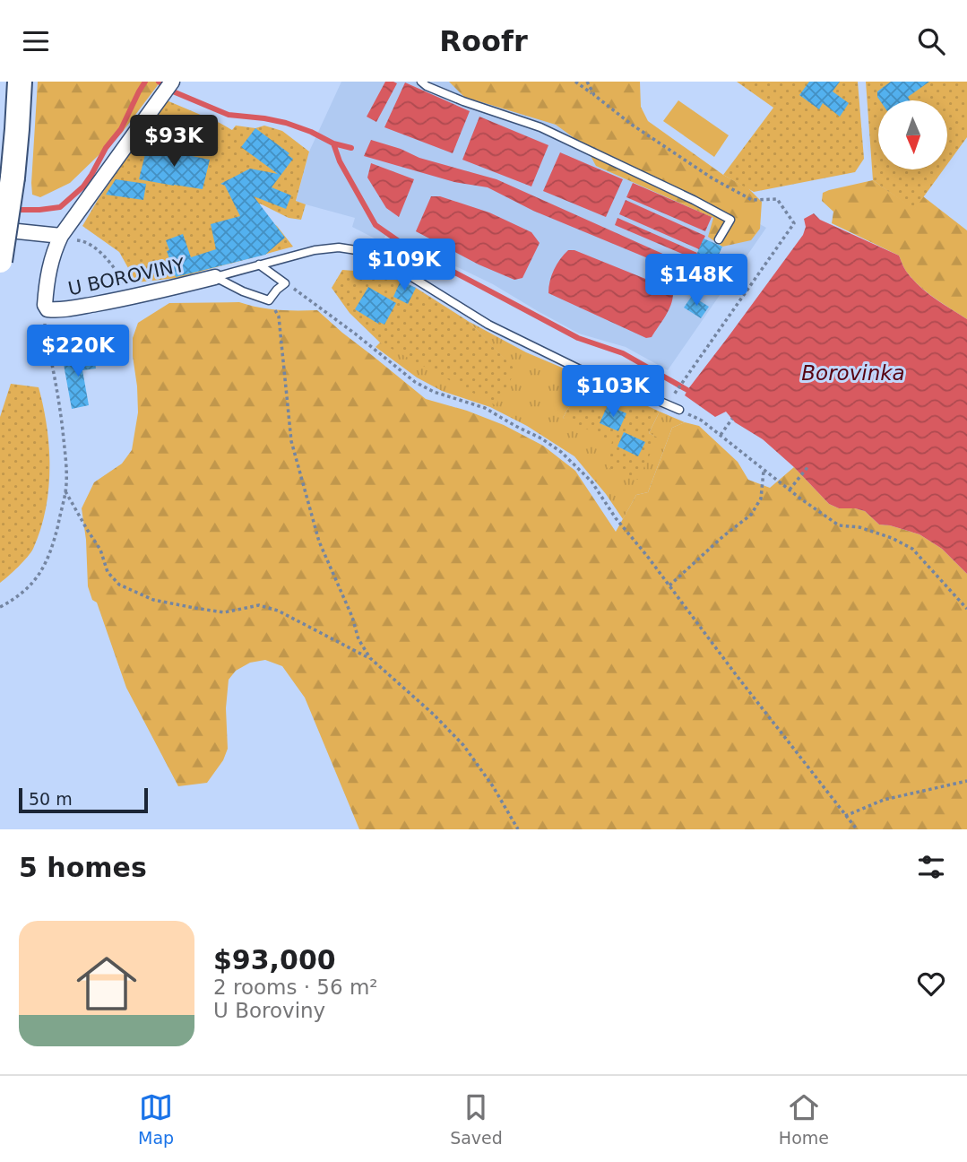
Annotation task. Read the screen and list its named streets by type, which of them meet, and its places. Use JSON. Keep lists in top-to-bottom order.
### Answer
{
  "streets": {
    "street": ["U BOROVINY"]
  },
  "water": ["Borovinka"],
  "scale_bar": "50 m",
  "north": "bottom",
  "page": {
    "header": "Roofr",
    "price": [
      "$93K",
      "$109K",
      "$148K",
      "$220K",
      "$103K"
    ],
    "scale": "50 m",
    "heading": "5 homes",
    "list": [
      {
        "name": "$93,000",
        "note": "2 rooms · 56 m² · U Boroviny"
      }
    ],
    "tabs": ["Map", "Saved", "Home"]
  }
}
